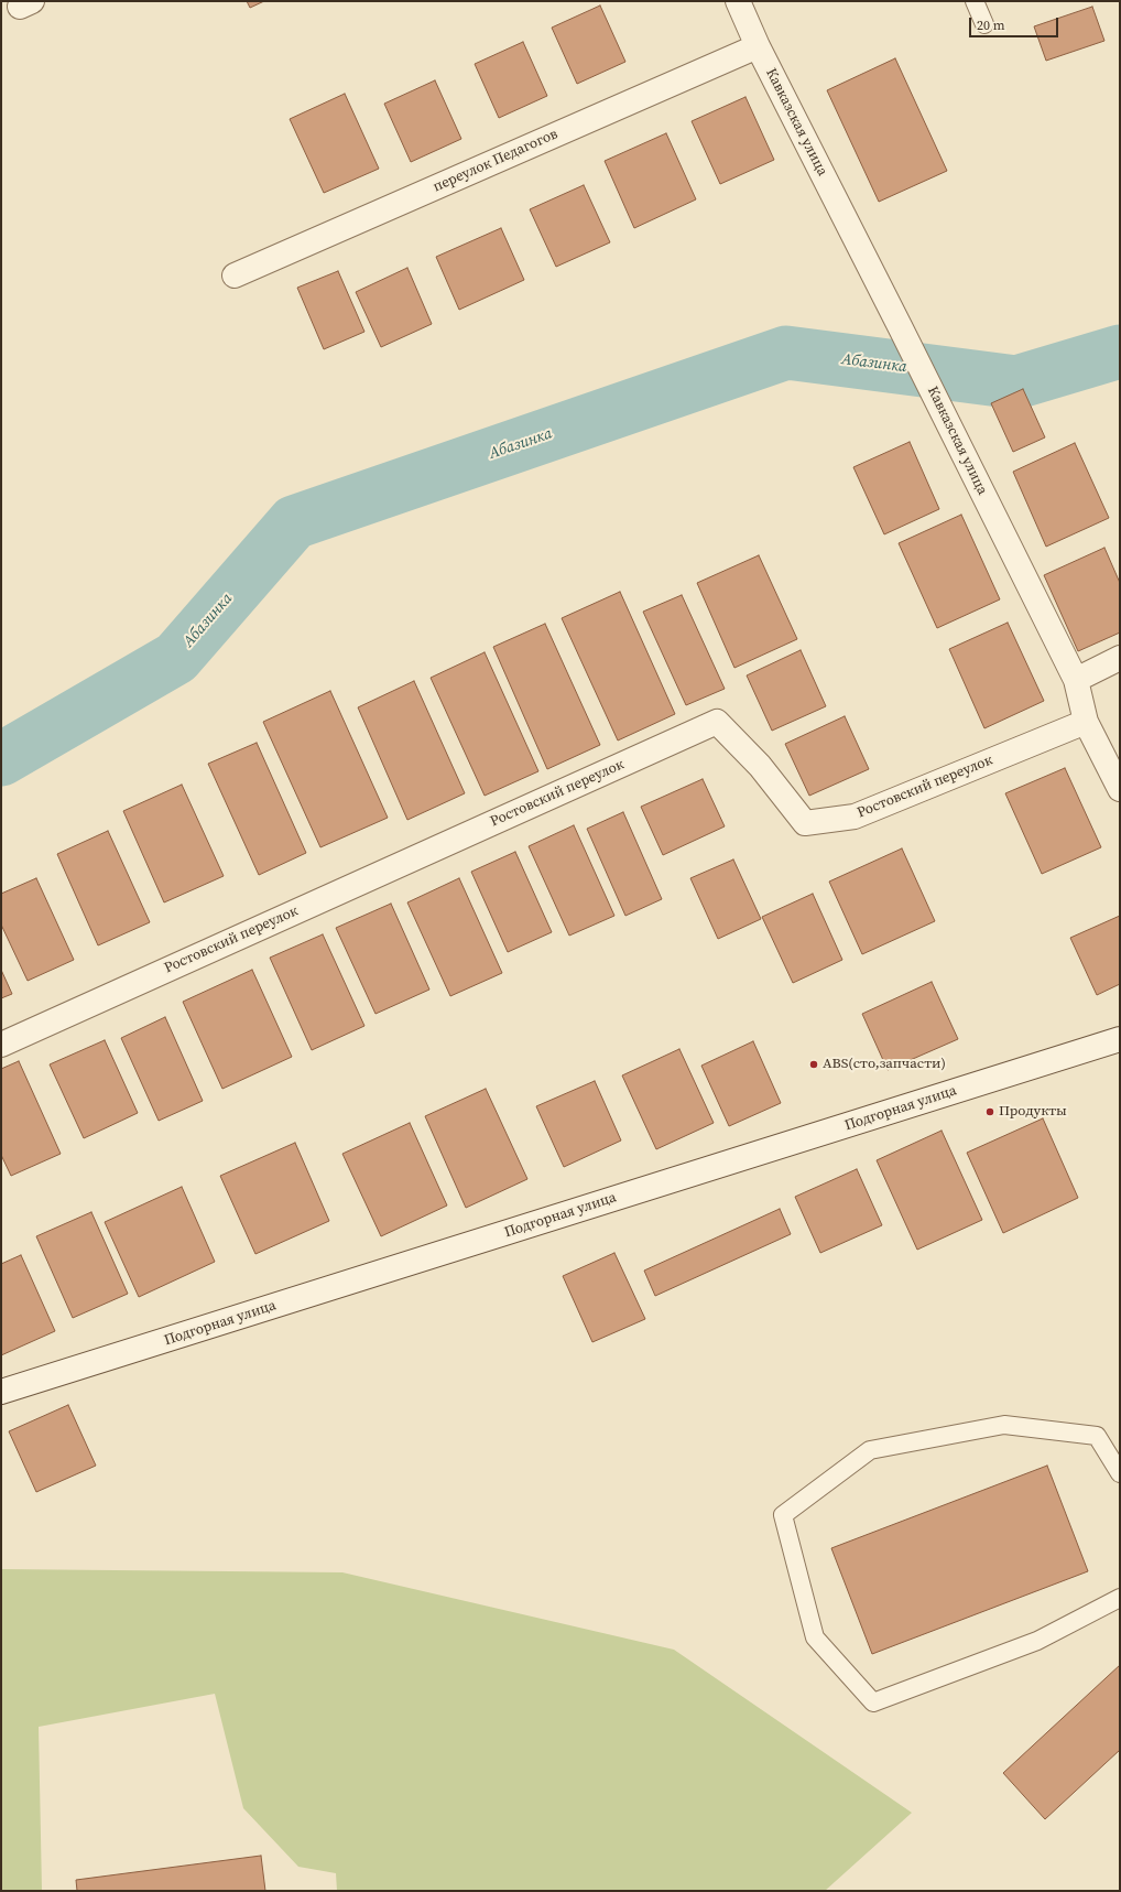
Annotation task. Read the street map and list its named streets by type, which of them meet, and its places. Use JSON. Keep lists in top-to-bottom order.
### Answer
{
  "streets": {
    "street": [
      "Кавказская улица",
      "переулок Педагогов",
      "Ростовский переулок",
      "Подгорная улица"
    ]
  },
  "crossings": [
    ["Кавказская улица", "переулок Педагогов"],
    ["Кавказская улица", "Ростовский переулок"]
  ],
  "water": ["Абазинка"],
  "places": ["ABS(сто,запчасти)", "Продукты"],
  "scale_bar": "20 m"
}
